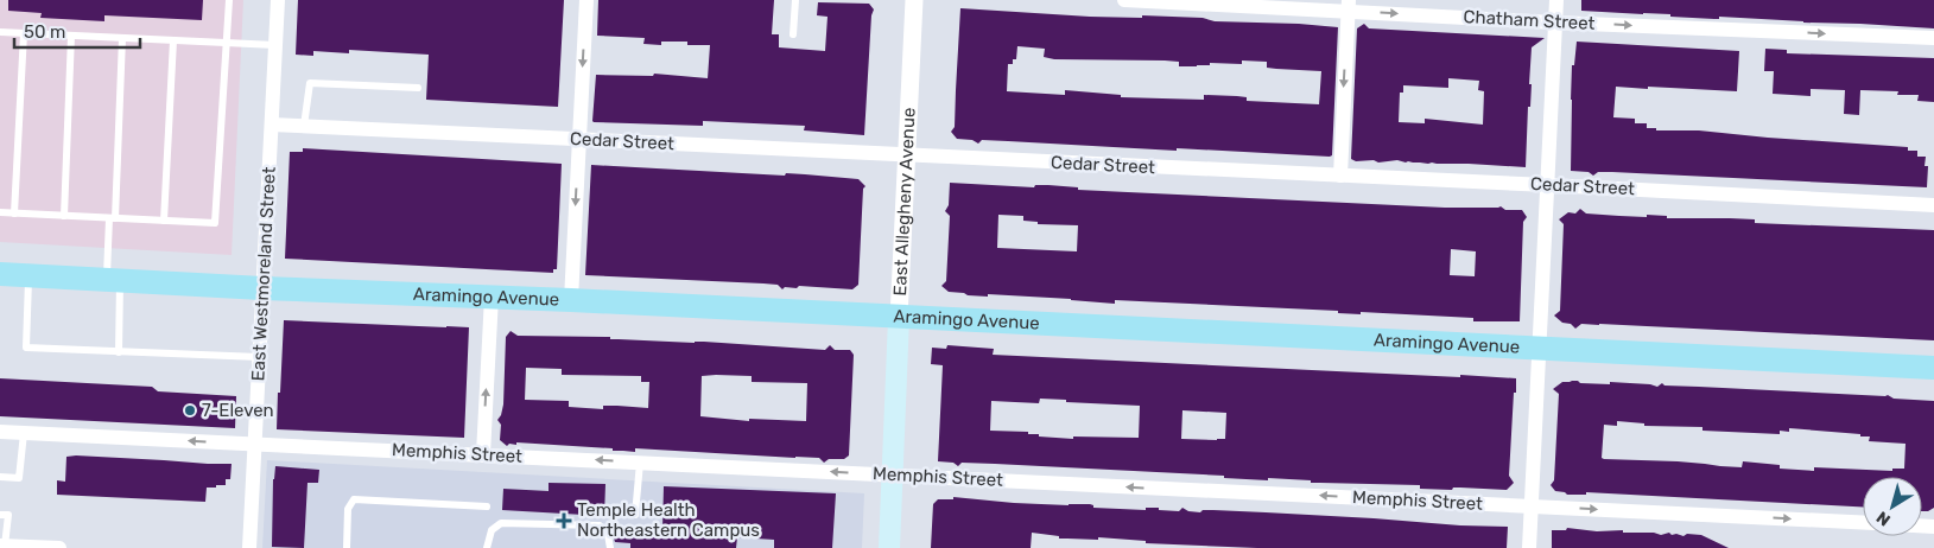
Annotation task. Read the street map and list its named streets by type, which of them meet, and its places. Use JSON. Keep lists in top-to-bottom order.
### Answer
{
  "streets": {
    "main road": ["East Allegheny Avenue", "Aramingo Avenue"],
    "street": [
      "Chatham Street",
      "Cedar Street",
      "East Westmoreland Street",
      "Memphis Street"
    ]
  },
  "crossings": [
    ["Cedar Street", "East Allegheny Avenue"],
    ["Cedar Street", "East Westmoreland Street"],
    ["East Allegheny Avenue", "Aramingo Avenue"],
    ["East Allegheny Avenue", "Memphis Street"],
    ["East Westmoreland Street", "Aramingo Avenue"],
    ["East Westmoreland Street", "Memphis Street"]
  ],
  "one_way": ["Chatham Street"],
  "places": {
    "other": ["7-Eleven"],
    "health": ["Temple Health Northeastern Campus"]
  },
  "scale_bar": "50 m",
  "north": "bottom left"
}
